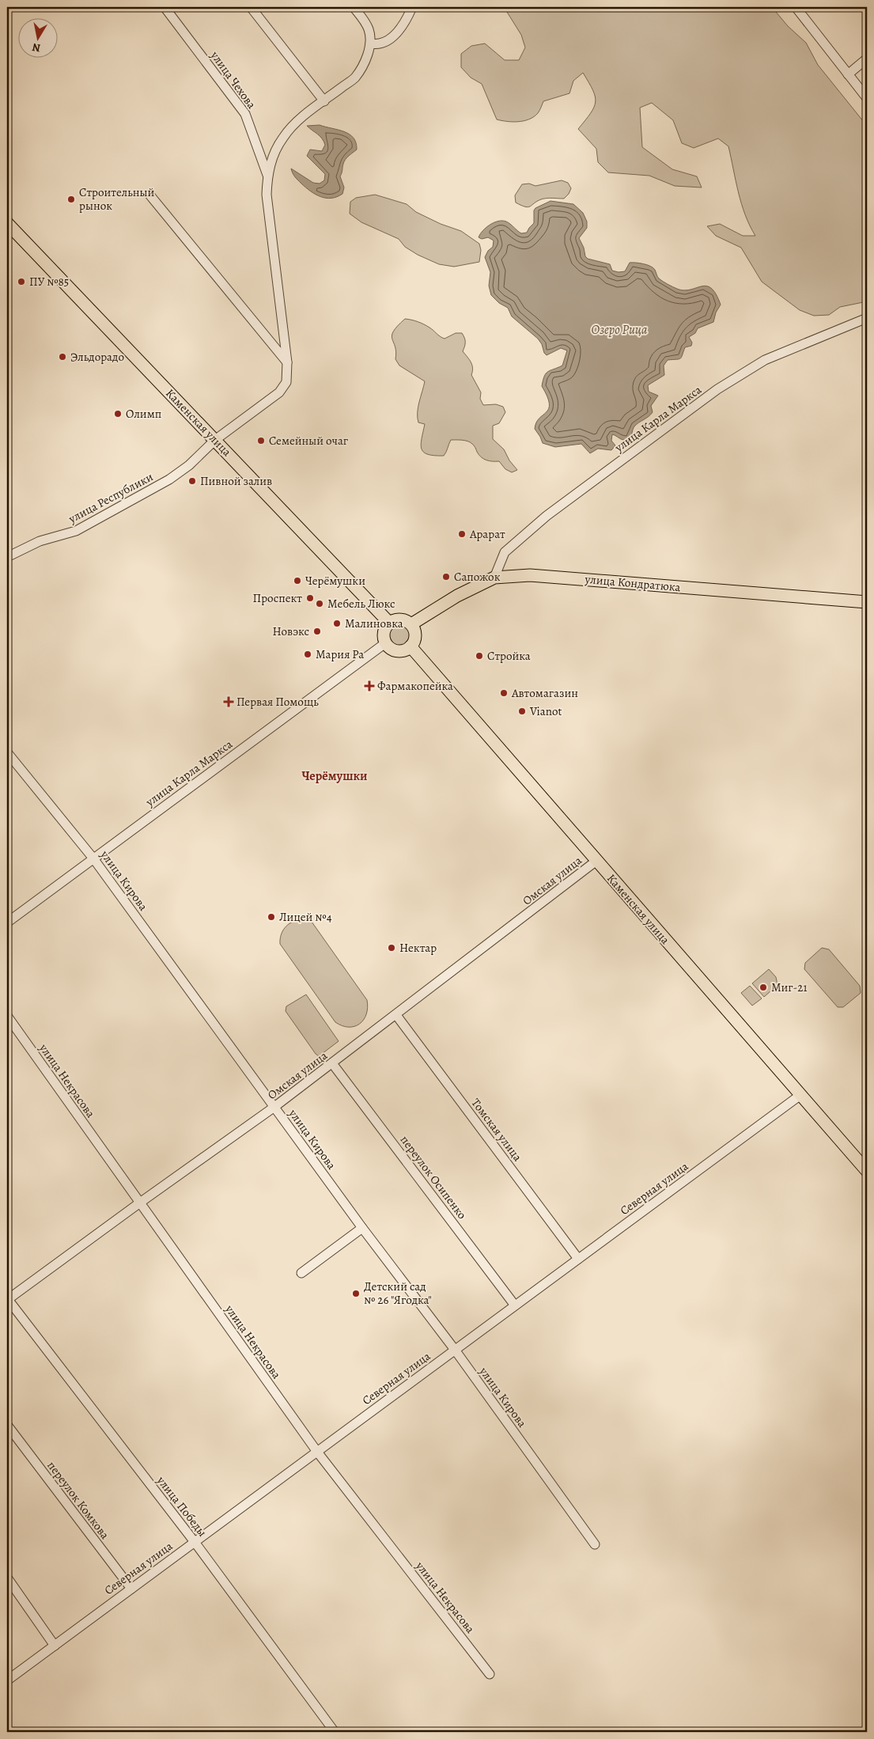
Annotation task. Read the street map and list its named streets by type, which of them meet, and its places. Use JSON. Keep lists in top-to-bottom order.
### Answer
{
  "streets": {
    "main road": ["Каменская улица", "улица Кондратюка"],
    "street": [
      "улица Чехова",
      "улица Карла Маркса",
      "улица Республики",
      "улица Кирова",
      "Омская улица",
      "улица Некрасова",
      "Томская улица",
      "переулок Осипенко",
      "Северная улица",
      "переулок Комкова",
      "улица Победы"
    ]
  },
  "crossings": [
    ["улица Чехова", "улица Республики"],
    ["улица Карла Маркса", "Каменская улица"],
    ["улица Карла Маркса", "улица Кондратюка"],
    ["улица Карла Маркса", "улица Кирова"],
    ["Каменская улица", "улица Республики"],
    ["Каменская улица", "улица Кондратюка"],
    ["Каменская улица", "Омская улица"],
    ["Каменская улица", "Северная улица"],
    ["улица Кирова", "Омская улица"],
    ["улица Кирова", "Северная улица"],
    ["Омская улица", "улица Некрасова"],
    ["Омская улица", "Томская улица"],
    ["Омская улица", "переулок Осипенко"],
    ["Омская улица", "улица Победы"],
    ["улица Некрасова", "Северная улица"],
    ["Томская улица", "Северная улица"],
    ["переулок Осипенко", "Северная улица"],
    ["Северная улица", "переулок Комкова"],
    ["Северная улица", "улица Победы"]
  ],
  "districts": ["Черёмушки"],
  "water": ["Озеро Рица"],
  "places": {
    "other": [
      "Строительный рынок",
      "ПУ №85",
      "Эльдорадо",
      "Олимп",
      "Семейный очаг",
      "Пивной залив",
      "Арарат",
      "Сапожок",
      "Черёмушки",
      "Проспект",
      "Мебель Люкс",
      "Малиновка",
      "Новэкс",
      "Мария Ра",
      "Стройка",
      "Автомагазин",
      "Vianot",
      "Лицей №4",
      "Нектар",
      "Миг-21",
      "Детский сад № 26 \"Ягодка\""
    ],
    "health": ["Фармакопейка", "Первая Помощь"]
  },
  "north": "bottom"
}
